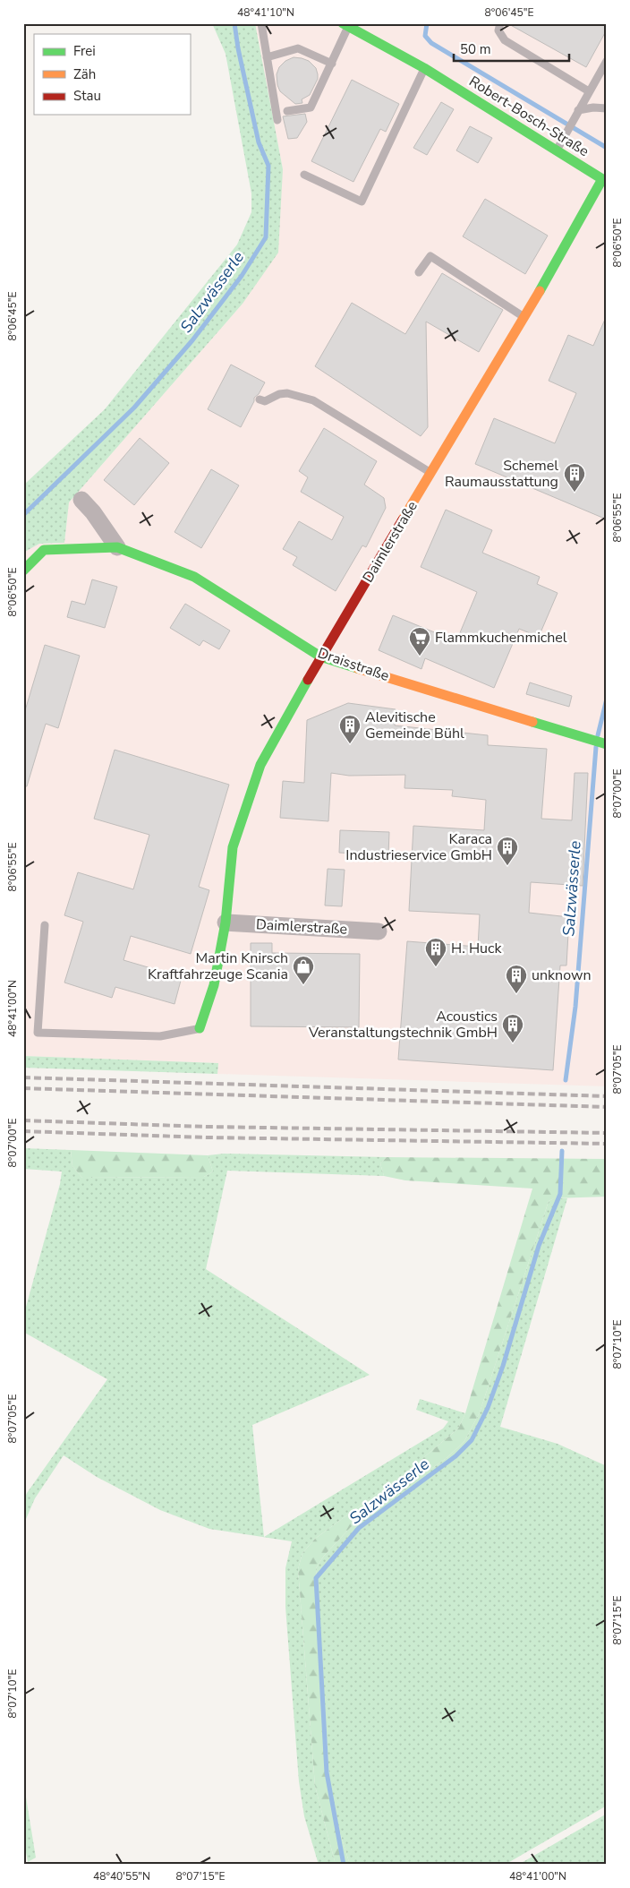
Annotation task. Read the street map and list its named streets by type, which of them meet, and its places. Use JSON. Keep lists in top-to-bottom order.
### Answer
{
  "streets": {
    "street": ["Robert-Bosch-Straße", "Daimlerstraße", "Draisstraße"]
  },
  "crossings": [
    ["Robert-Bosch-Straße", "Daimlerstraße"],
    ["Daimlerstraße", "Draisstraße"]
  ],
  "water": ["Salzwässerle"],
  "places": {
    "building": [
      "Schemel Raumausstattung",
      "Alevitische Gemeinde Bühl",
      "Karaca Industrieservice GmbH",
      "H. Huck",
      "unknown",
      "Acoustics Veranstaltungstechnik GmbH"
    ],
    "supermarket": ["Flammkuchenmichel"],
    "shop": ["Martin Knirsch Kraftfahrzeuge Scania"]
  },
  "legend": ["Frei", "Zäh", "Stau"],
  "scale_bar": "50 m",
  "coordinates": [
    "48°41'10\"N",
    "8°06'45\"E",
    "8°06'50\"E",
    "8°06'55\"E",
    "8°07'00\"E",
    "48°41'00\"N",
    "8°07'05\"E",
    "8°07'10\"E",
    "8°07'15\"E",
    "48°40'55\"N"
  ]
}
